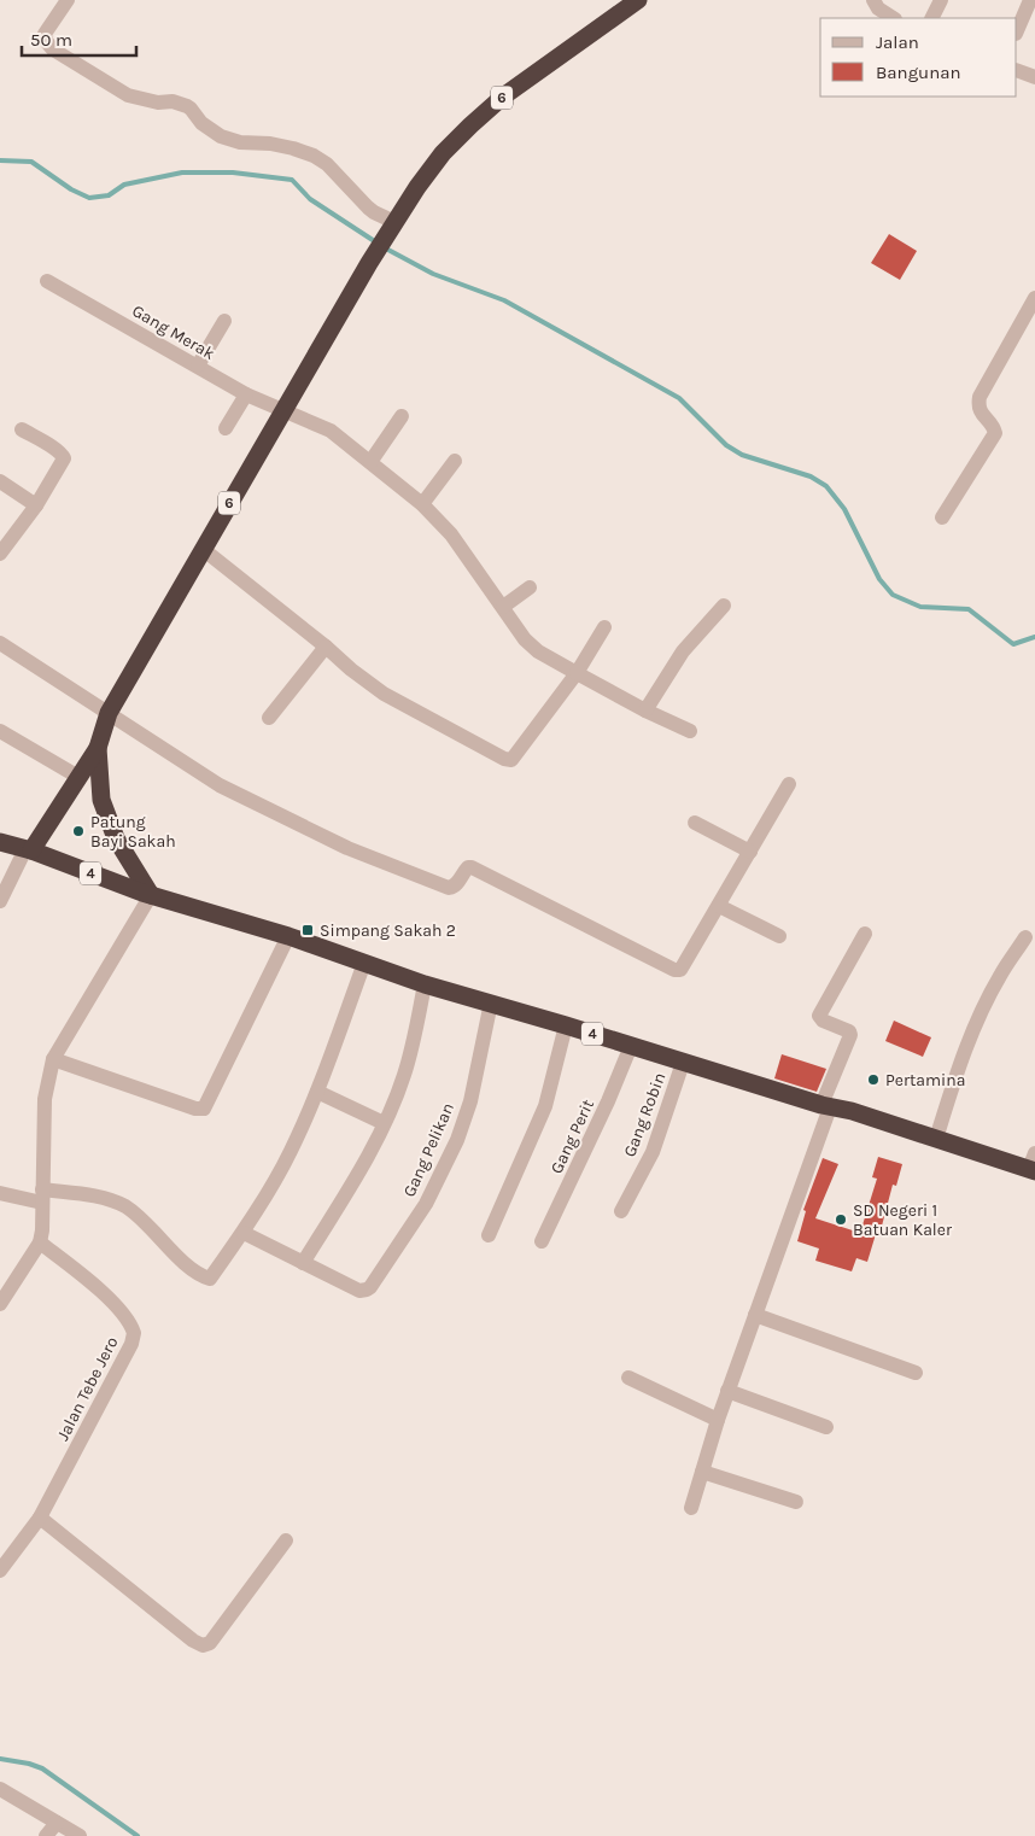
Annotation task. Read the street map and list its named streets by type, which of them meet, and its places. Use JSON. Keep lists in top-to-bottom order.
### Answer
{
  "streets": {
    "highway": ["6", "4"],
    "street": [
      "Gang Merak",
      "Gang Robin",
      "Gang Perit",
      "Gang Pelikan",
      "Jalan Tebe Jero"
    ]
  },
  "crossings": [
    ["6", "Gang Merak"],
    ["6", "4"],
    ["4", "Gang Robin"],
    ["4", "Gang Perit"],
    ["4", "Gang Pelikan"]
  ],
  "places": {
    "other": ["Patung Bayi Sakah", "Pertamina", "SD Negeri 1 Batuan Kaler"],
    "transit": ["Simpang Sakah 2"]
  },
  "legend": ["Jalan", "Bangunan"],
  "scale_bar": "50 m"
}
